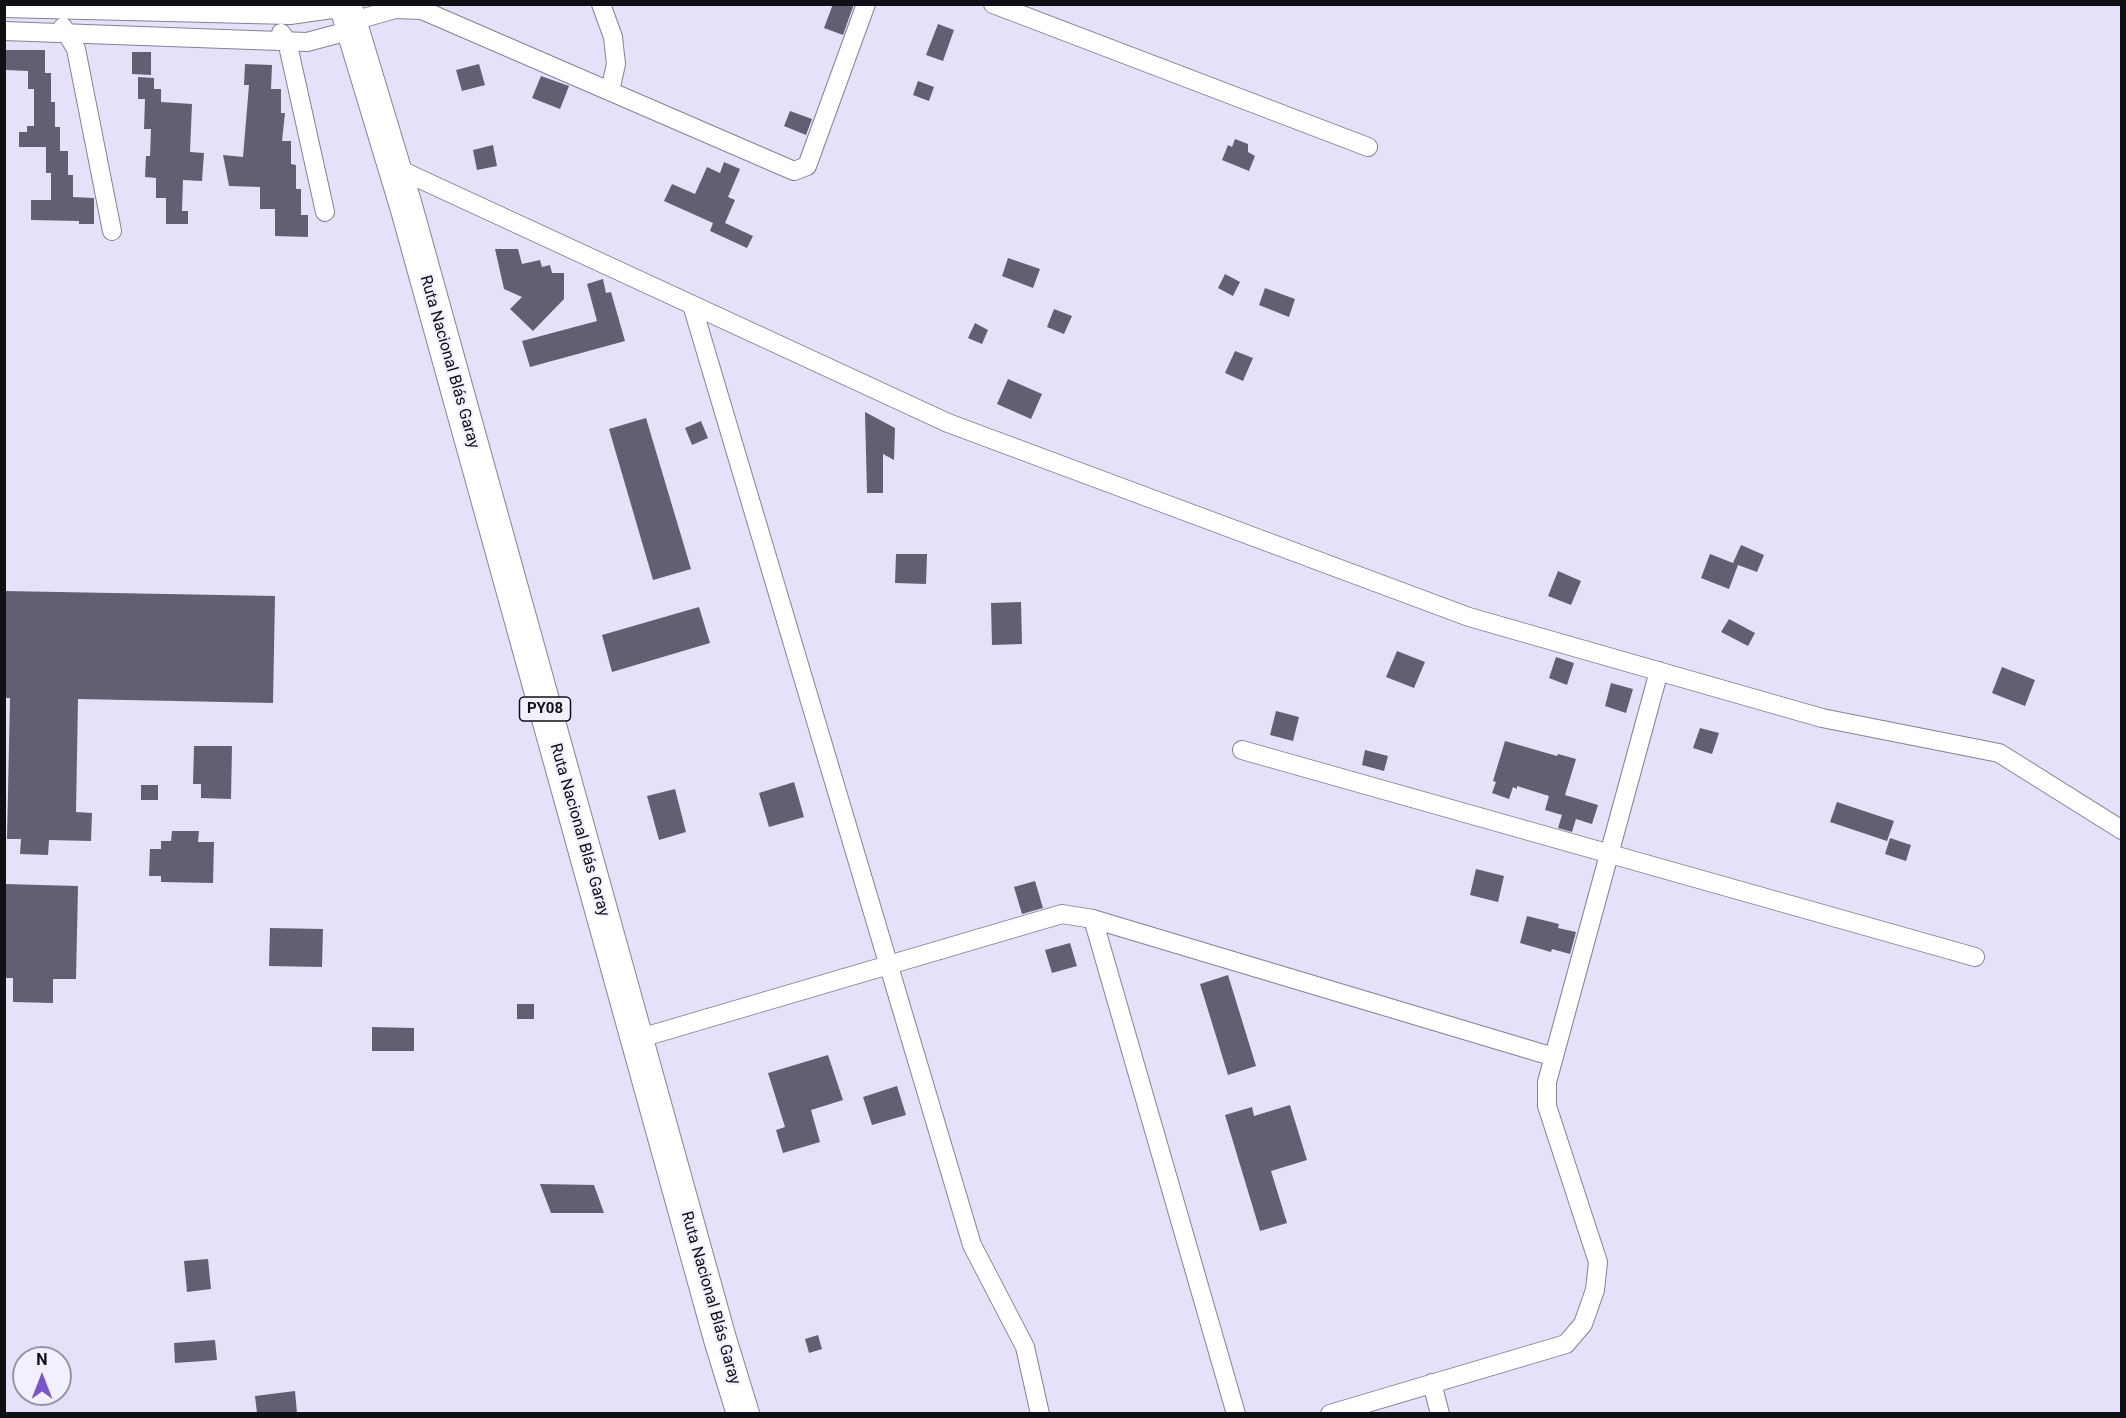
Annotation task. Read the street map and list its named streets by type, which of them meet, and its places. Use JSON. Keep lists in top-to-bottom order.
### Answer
{
  "streets": {
    "highway": ["Ruta Nacional Blás Garay", "PY08"]
  },
  "north": "top"
}
